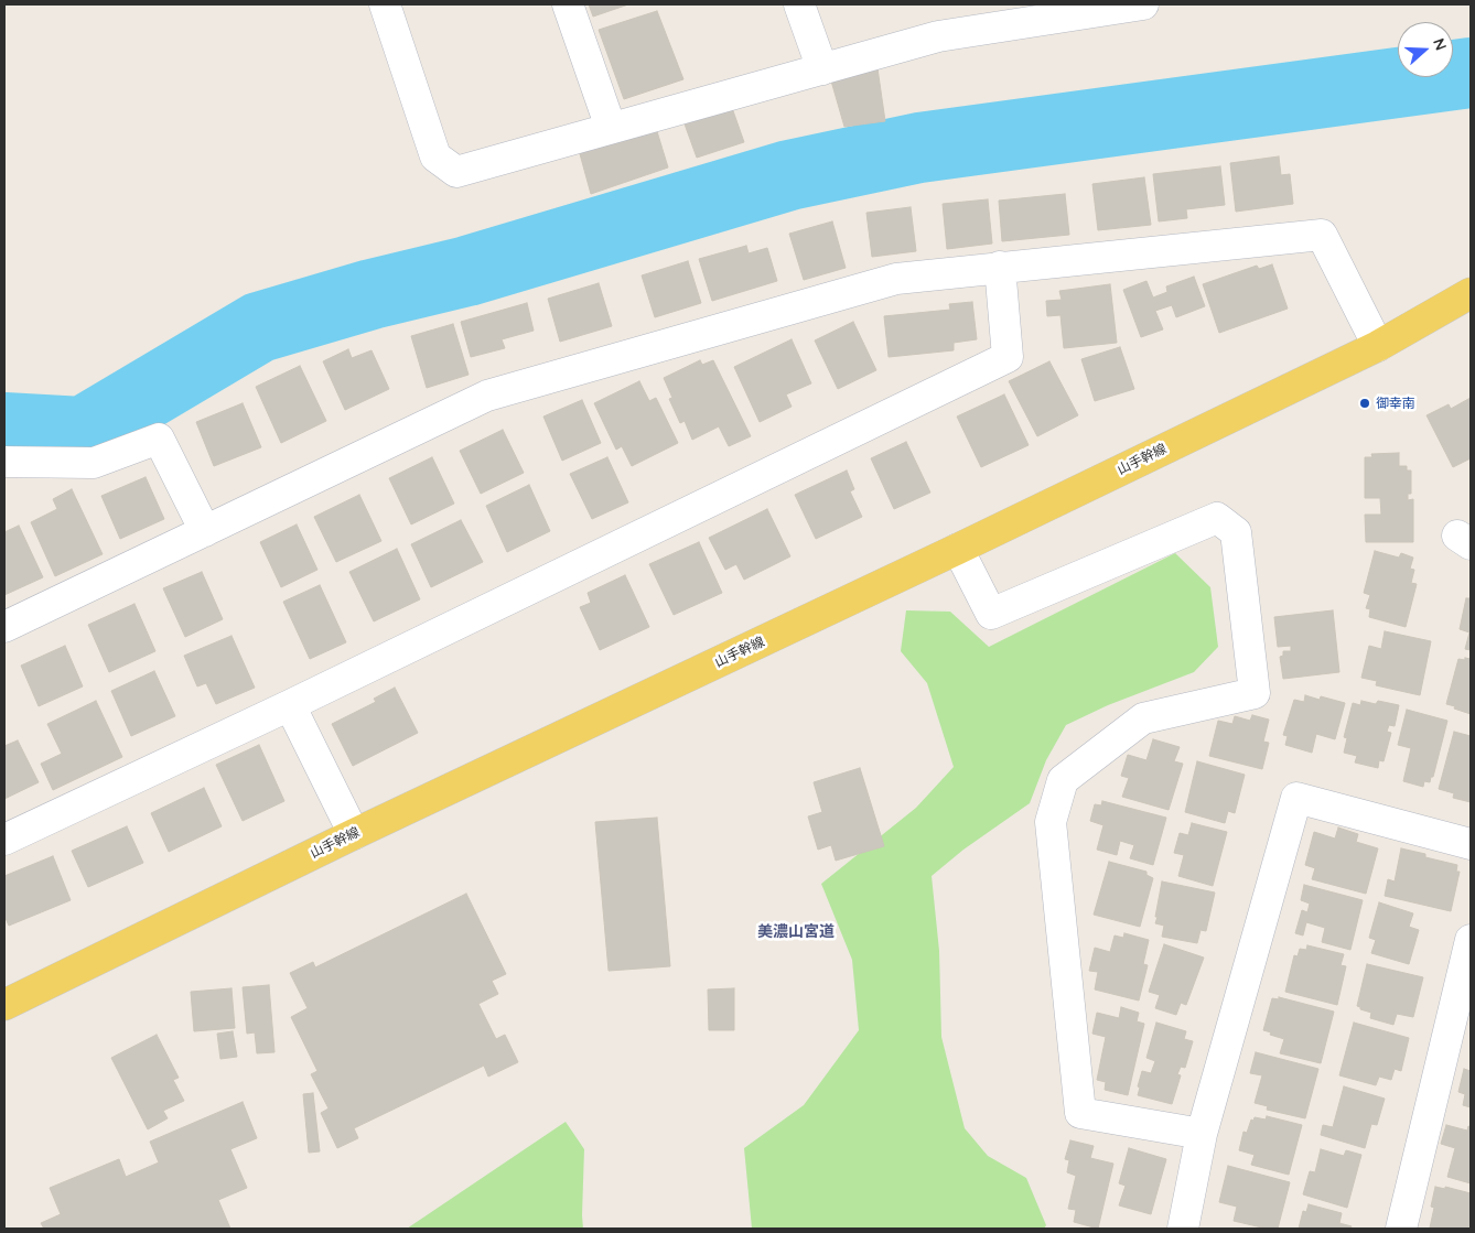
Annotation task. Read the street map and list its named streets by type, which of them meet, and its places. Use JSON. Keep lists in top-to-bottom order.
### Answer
{
  "streets": {
    "main road": ["山手幹線"]
  },
  "districts": ["美濃山宮道"],
  "places": ["御幸南"],
  "north": "right"
}
